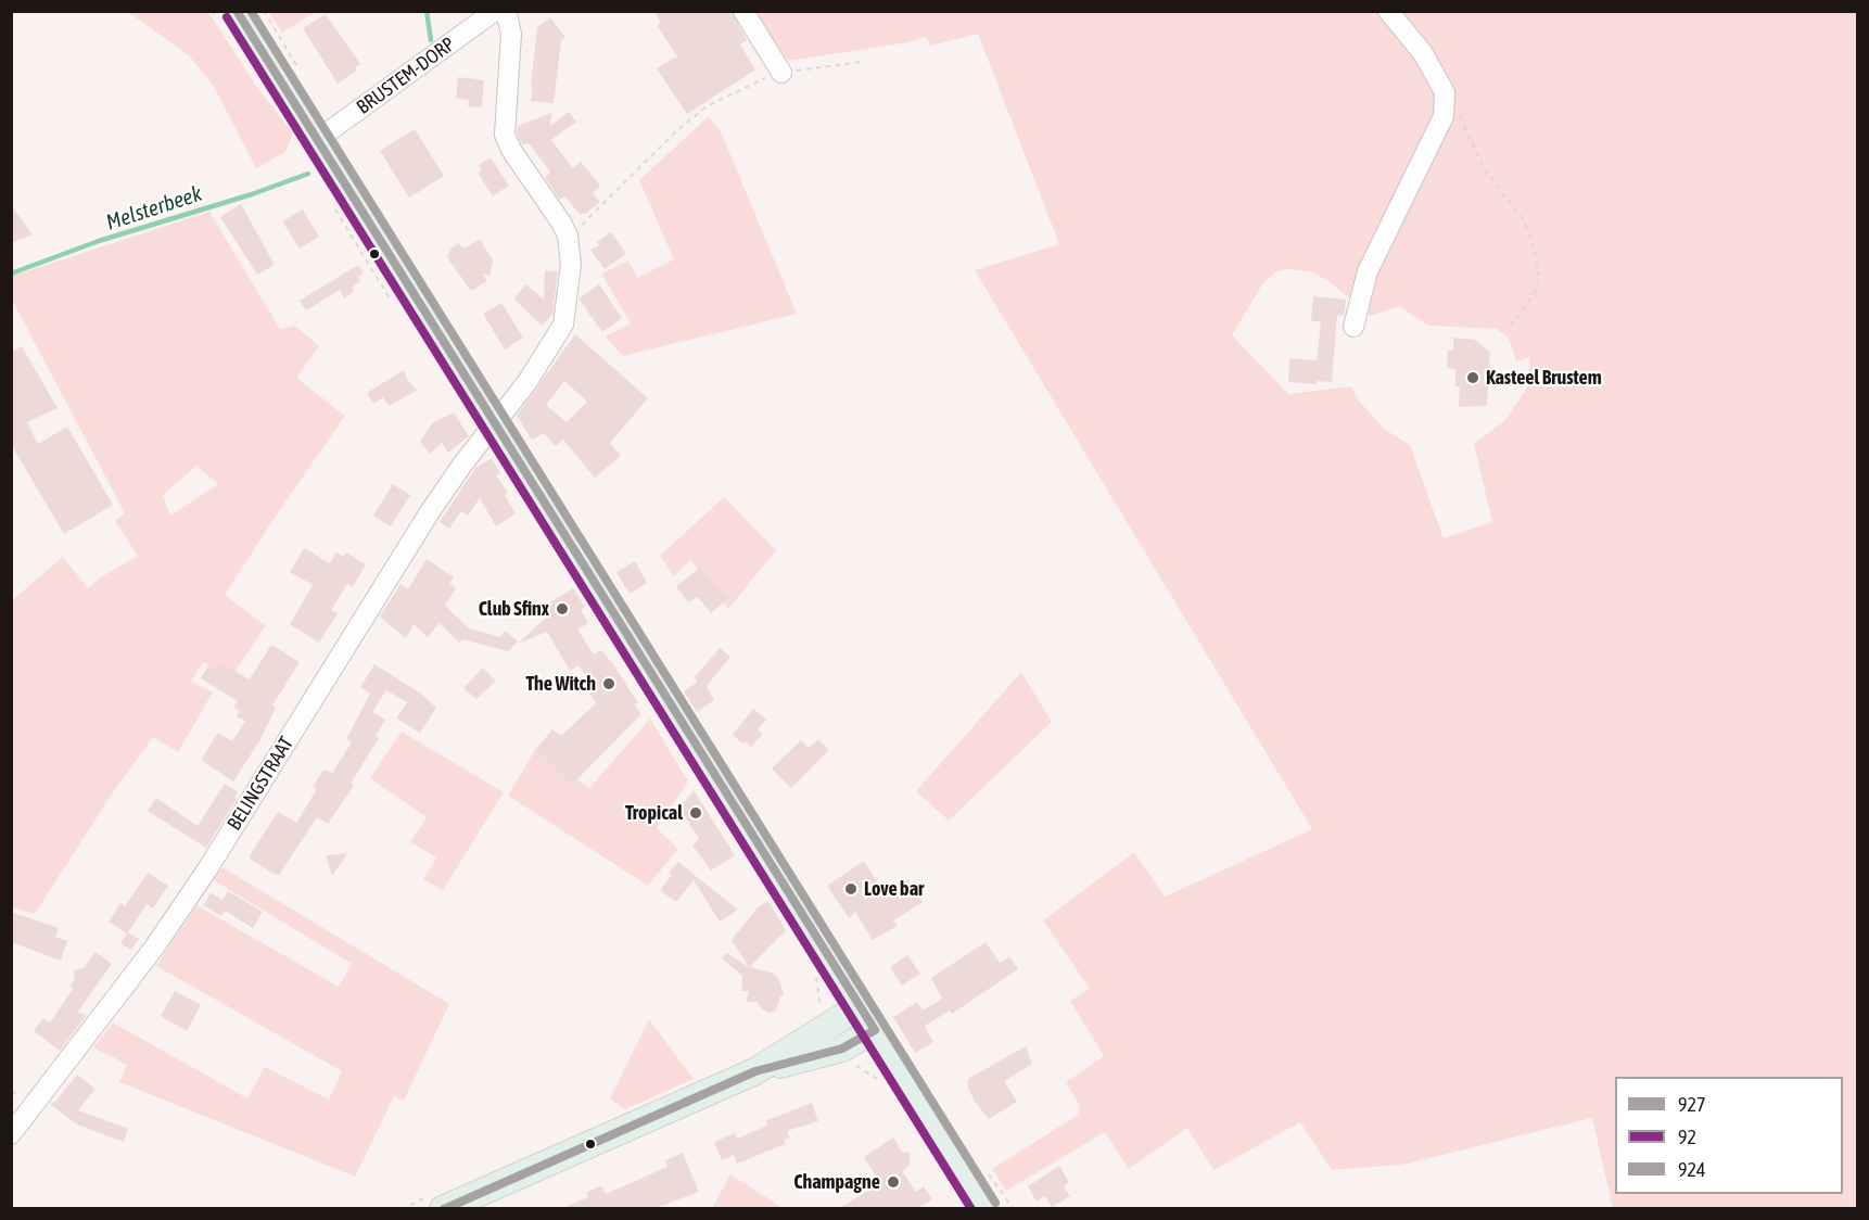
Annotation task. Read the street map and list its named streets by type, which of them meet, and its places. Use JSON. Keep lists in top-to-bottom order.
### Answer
{
  "streets": {
    "street": ["BRUSTEM-DORP", "BELINGSTRAAT"]
  },
  "water": ["Melsterbeek"],
  "places": [
    "Kasteel Brustem",
    "Club Sfinx",
    "The Witch",
    "Tropical",
    "Love bar",
    "Champagne"
  ],
  "lines": ["transit line 927", "transit line 924", "transit line 92"],
  "legend": ["927", "92", "924"]
}
